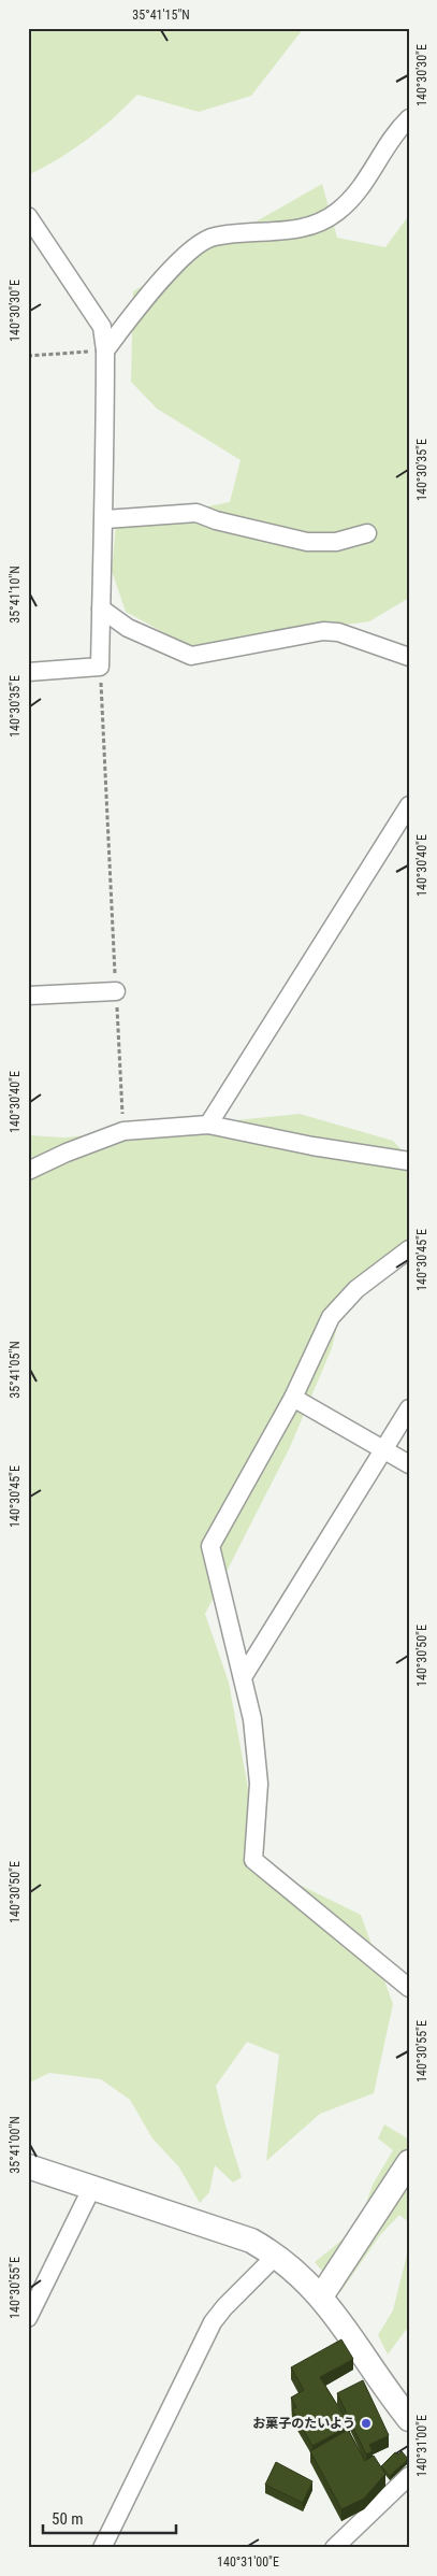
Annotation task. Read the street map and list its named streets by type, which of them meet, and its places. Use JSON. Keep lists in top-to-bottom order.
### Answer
{
  "places": ["お菓子のたいよう"],
  "scale_bar": "50 m",
  "coordinates": [
    "35°41'15\"N",
    "140°30'30\"E",
    "140°30'35\"E",
    "35°41'10\"N",
    "140°30'40\"E",
    "140°30'45\"E",
    "35°41'05\"N",
    "140°30'50\"E",
    "140°30'55\"E",
    "35°41'00\"N",
    "140°31'00\"E"
  ]
}
